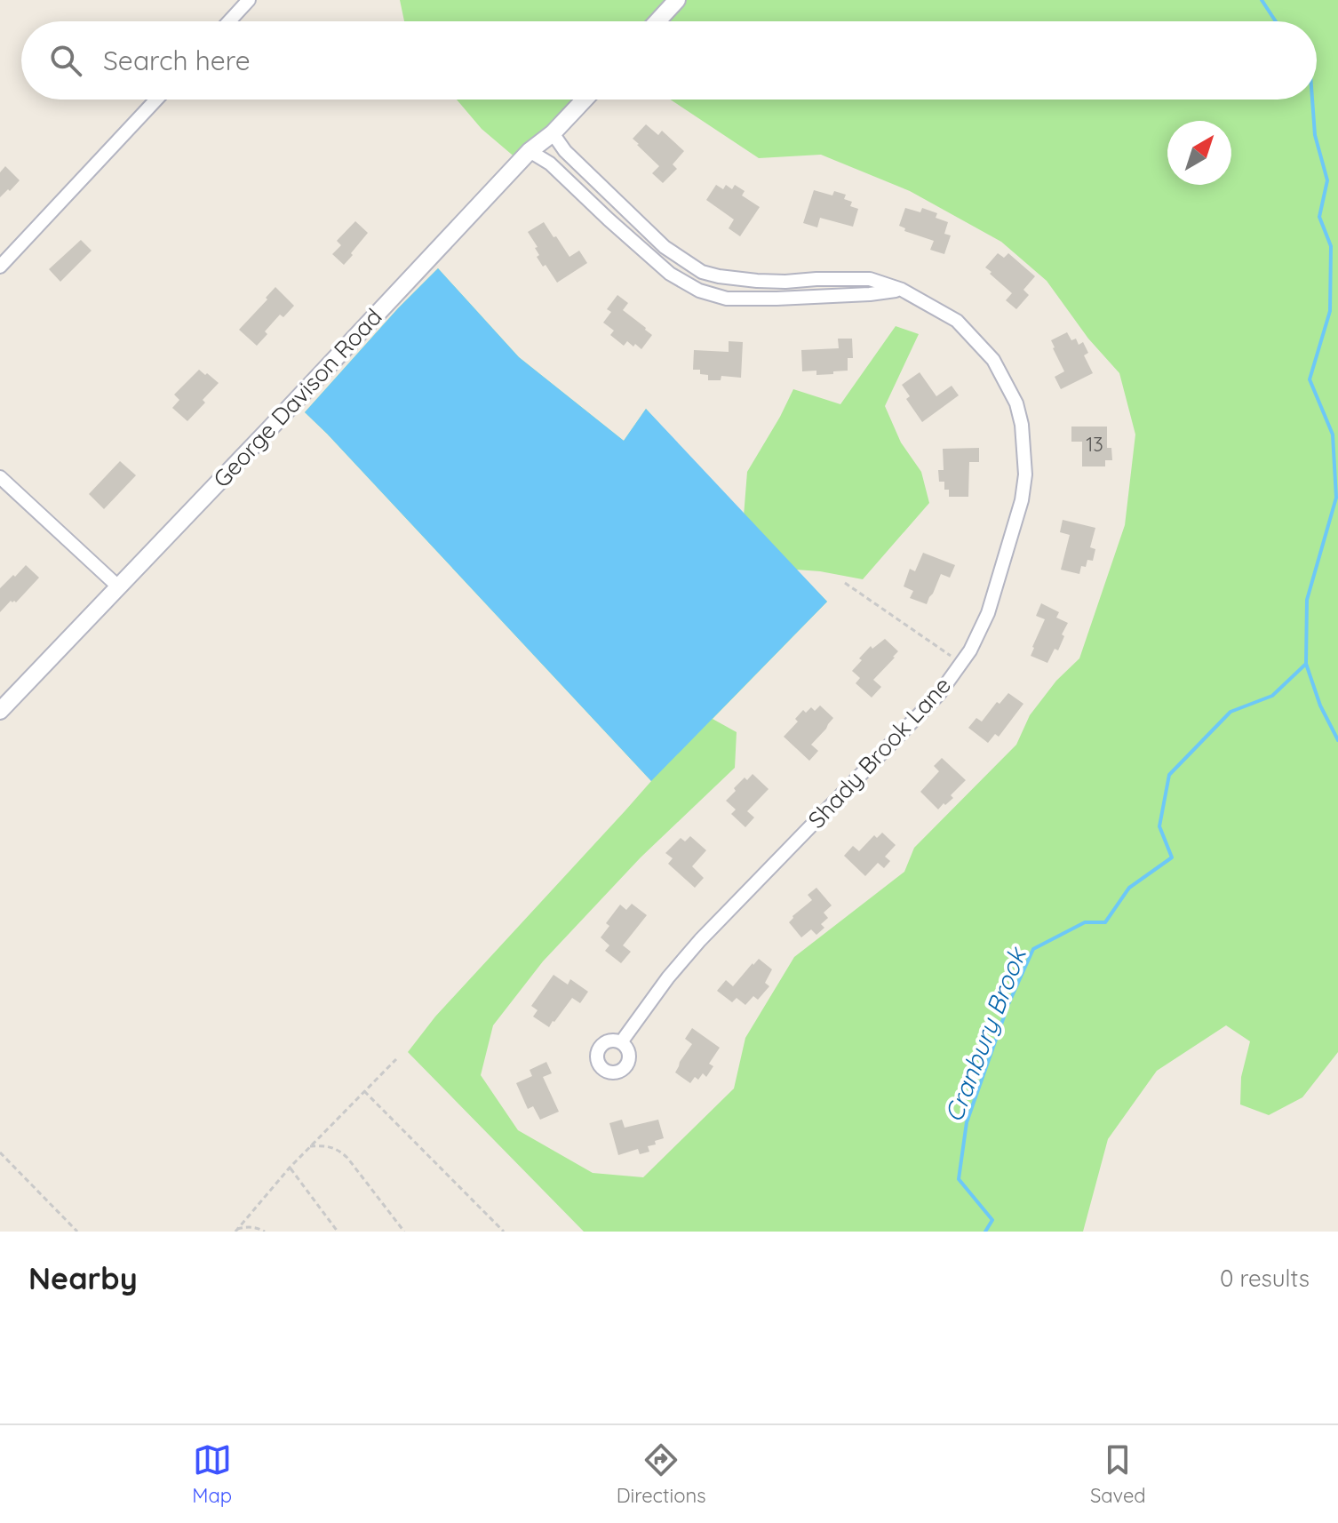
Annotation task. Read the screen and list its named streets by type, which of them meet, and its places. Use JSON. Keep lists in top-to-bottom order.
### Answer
{
  "streets": {
    "street": ["George Davison Road", "Shady Brook Lane"]
  },
  "crossings": [
    ["George Davison Road", "Shady Brook Lane"]
  ],
  "water": ["Cranbury Brook"],
  "house_numbers": ["13"],
  "north": "top right",
  "page": {
    "search": "Search here",
    "heading": ["Nearby", "0 results"],
    "nav": ["Map", "Directions", "Saved"]
  }
}
